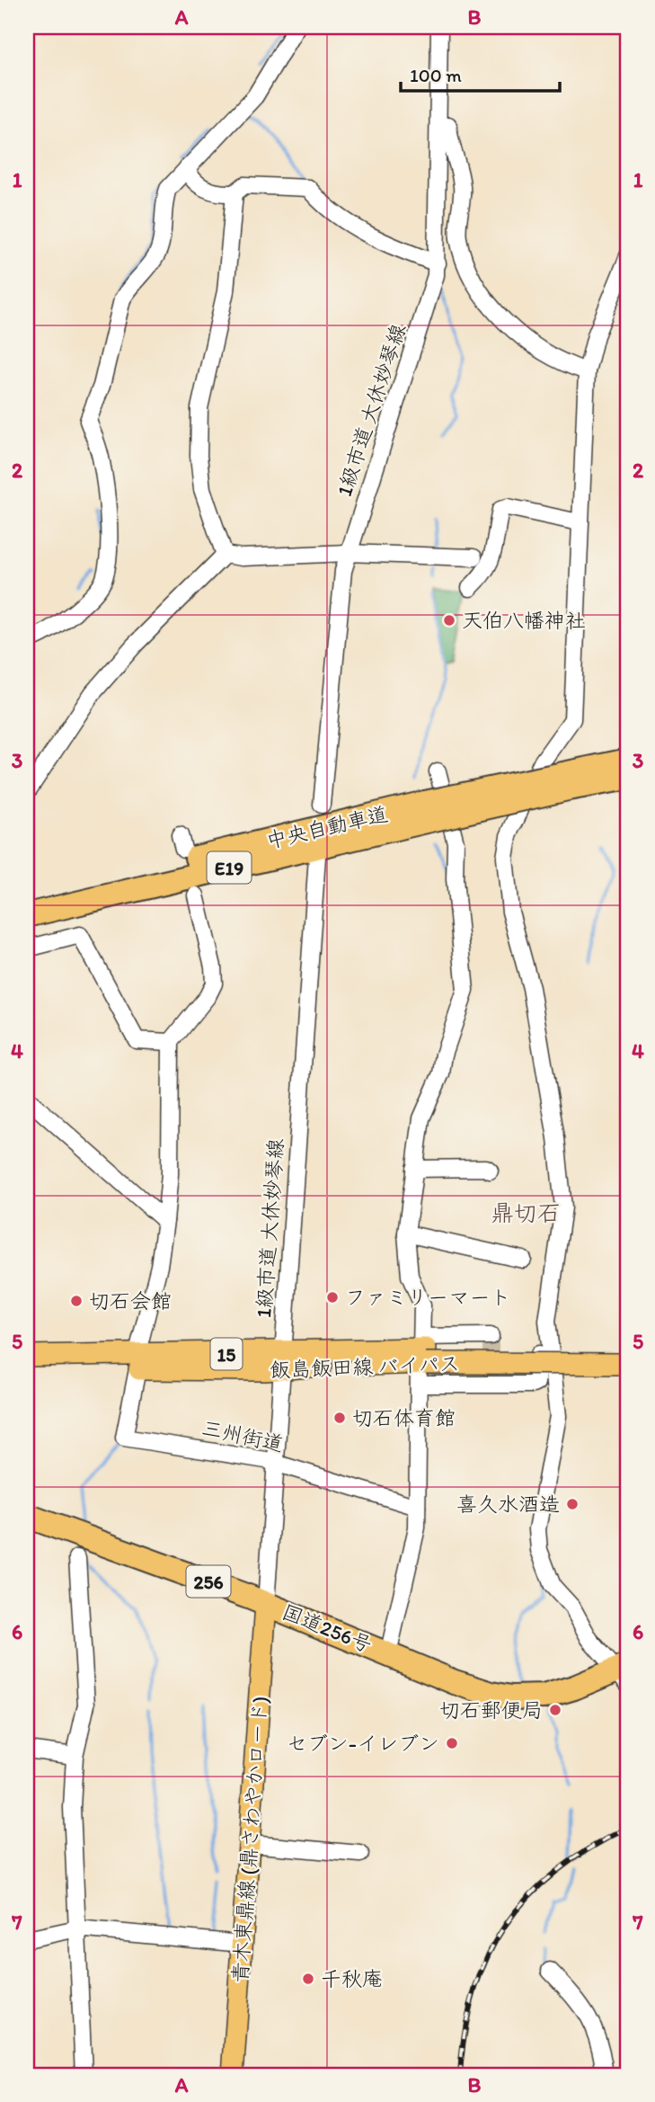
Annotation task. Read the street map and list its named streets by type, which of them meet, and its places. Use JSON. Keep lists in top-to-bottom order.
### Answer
{
  "streets": {
    "highway": [
      "中央自動車道",
      "E19",
      "256",
      "国道256号"
    ],
    "main road": ["15", "飯島飯田線 バイパス", "青木東鼎線 (鼎さわやかロード)"],
    "street": ["1級市道 大休妙琴線", "三州街道"]
  },
  "crossings": [
    ["1級市道 大休妙琴線", "飯島飯田線 バイパス"],
    ["1級市道 大休妙琴線", "三州街道"],
    ["1級市道 大休妙琴線", "国道256号"],
    ["1級市道 大休妙琴線", "青木東鼎線 (鼎さわやかロード)"],
    ["飯島飯田線 バイパス", "三州街道"],
    ["国道256号", "青木東鼎線 (鼎さわやかロード)"]
  ],
  "districts": ["鼎切石"],
  "places": [
    "天伯八幡神社",
    "ファミリーマート",
    "切石会館",
    "切石体育館",
    "喜久水酒造",
    "切石郵便局",
    "セブン-イレブン",
    "千秋庵"
  ],
  "scale_bar": "100 m",
  "grid": {
    "columns": ["A", "B"],
    "rows": [
      "1",
      "2",
      "3",
      "4",
      "5",
      "6",
      "7"
    ]
  }
}
